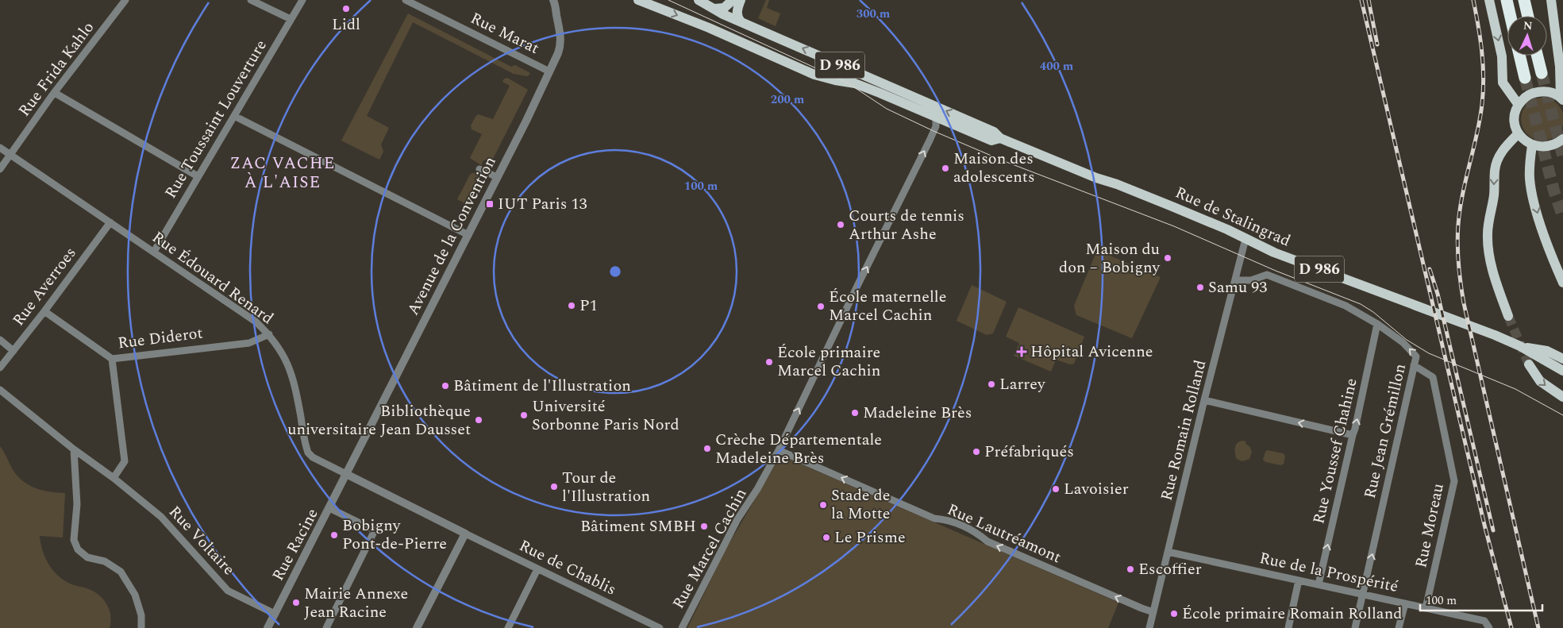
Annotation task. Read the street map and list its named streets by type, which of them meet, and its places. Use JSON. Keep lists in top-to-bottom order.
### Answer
{
  "streets": {
    "main road": ["D 986", "Rue de Stalingrad"],
    "street": [
      "Rue Marat",
      "Rue Frida Kahlo",
      "Rue Toussaint Louverture",
      "Avenue de la Convention",
      "Rue Édouard Renard",
      "Rue Averroes",
      "Rue Diderot",
      "Rue Romain Rolland",
      "Rue Jean Grémillon",
      "Rue Youssef Chahine",
      "Rue Moreau",
      "Rue Lautréamont",
      "Rue Voltaire",
      "Rue Racine",
      "Rue Marcel Cachin",
      "Rue de Chablis",
      "Rue de la Prospérité"
    ]
  },
  "crossings": [
    ["Rue Marat", "Avenue de la Convention"],
    ["Rue Frida Kahlo", "Rue Édouard Renard"],
    ["Rue Toussaint Louverture", "Rue Édouard Renard"],
    ["Rue de Stalingrad", "Rue Romain Rolland"],
    ["Rue de Stalingrad", "Rue Marcel Cachin"],
    ["Avenue de la Convention", "Rue Édouard Renard"],
    ["Avenue de la Convention", "Rue Racine"],
    ["Rue Édouard Renard", "Rue Averroes"],
    ["Rue Édouard Renard", "Rue Diderot"],
    ["Rue Édouard Renard", "Rue Racine"],
    ["Rue Averroes", "Rue Diderot"],
    ["Rue Romain Rolland", "Rue Jean Grémillon"],
    ["Rue Romain Rolland", "Rue Lautréamont"],
    ["Rue Romain Rolland", "Rue de la Prospérité"],
    ["Rue Jean Grémillon", "Rue Youssef Chahine"],
    ["Rue Jean Grémillon", "Rue Moreau"],
    ["Rue Jean Grémillon", "Rue de la Prospérité"],
    ["Rue Youssef Chahine", "Rue de la Prospérité"],
    ["Rue Moreau", "Rue de la Prospérité"],
    ["Rue Lautréamont", "Rue Marcel Cachin"],
    ["Rue Voltaire", "Rue Racine"]
  ],
  "one_way": [
    "Rue Jean Grémillon",
    "Rue Youssef Chahine",
    "Rue Lautréamont",
    "Rue Marcel Cachin"
  ],
  "districts": ["ZAC VACHE À L'AISE"],
  "places": {
    "other": [
      "Lidl",
      "Maison des adolescents",
      "Courts de tennis Arthur Ashe",
      "Maison du don – Bobigny",
      "Samu 93",
      "P1",
      "École maternelle Marcel Cachin",
      "École primaire Marcel Cachin",
      "Larrey",
      "Bâtiment de l'Illustration",
      "Madeleine Brès",
      "Université Sorbonne Paris Nord",
      "Bibliothèque universitaire Jean Dausset",
      "Crèche Départementale Madeleine Brès",
      "Préfabriqués",
      "Tour de l'Illustration",
      "Lavoisier",
      "Stade de la Motte",
      "Bâtiment SMBH",
      "Bobigny Pont-de-Pierre",
      "Le Prisme",
      "Escoffier",
      "Mairie Annexe Jean Racine",
      "École primaire Romain Rolland"
    ],
    "transit": ["IUT Paris 13"],
    "health": ["Hôpital Avicenne"]
  },
  "scale_bar": "100 m",
  "north": "top",
  "rings": [
    "300 m",
    "400 m",
    "200 m",
    "100 m"
  ]
}
